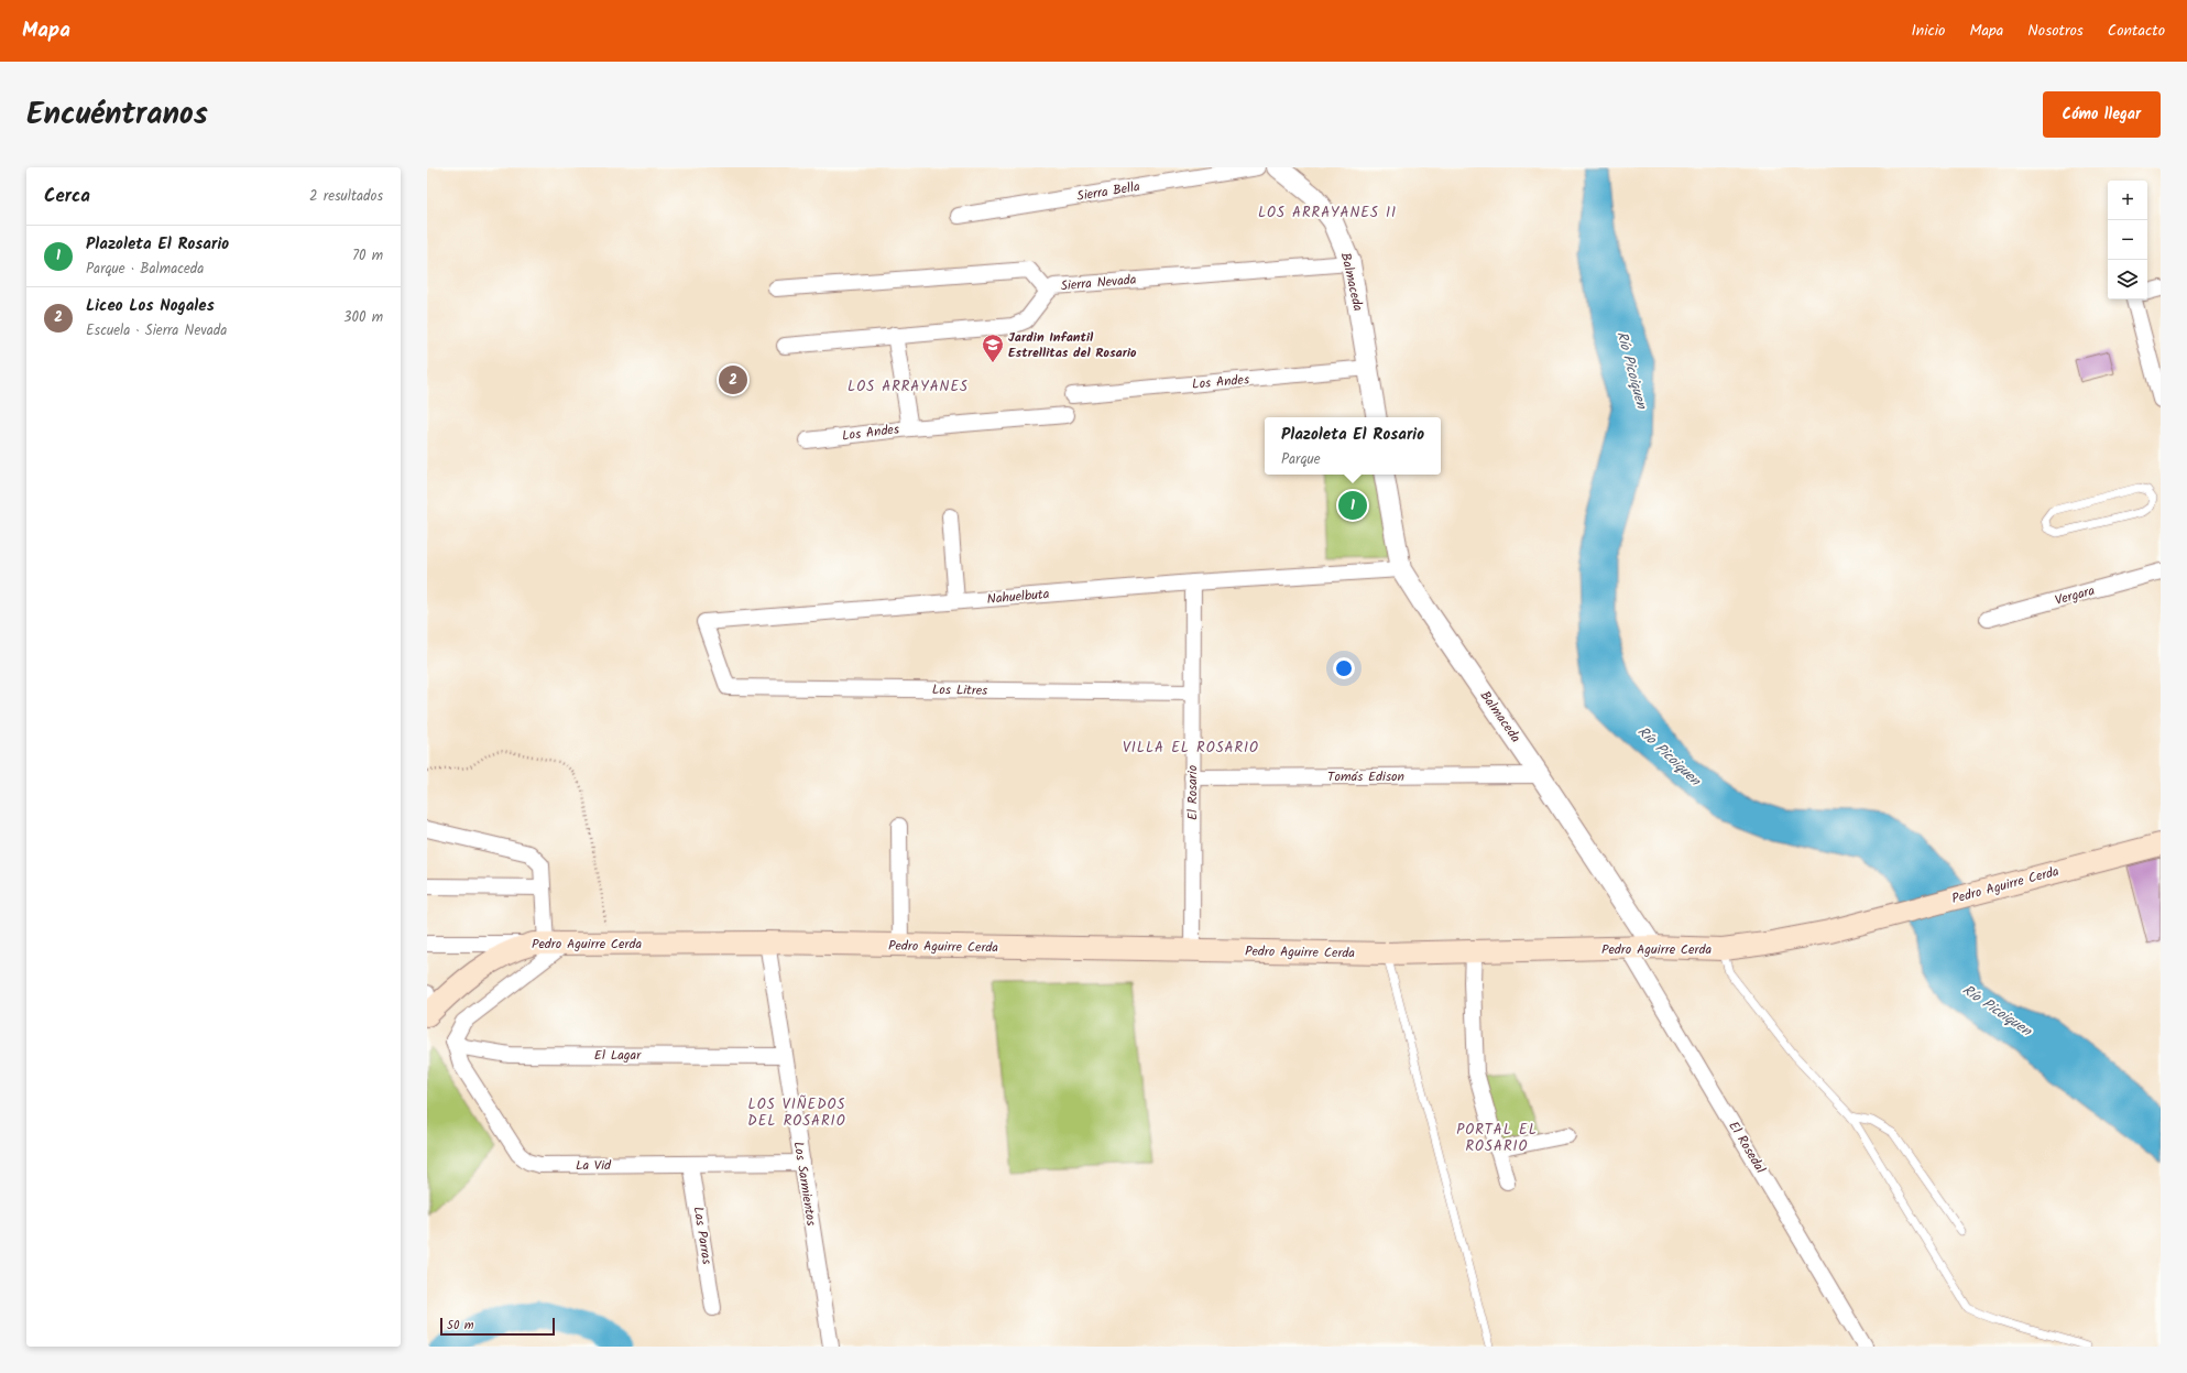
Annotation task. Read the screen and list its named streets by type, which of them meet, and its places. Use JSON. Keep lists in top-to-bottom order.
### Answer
{
  "streets": {
    "main road": ["Pedro Aguirre Cerda"],
    "street": [
      "Sierra Bella",
      "Balmaceda",
      "Sierra Nevada",
      "Los Andes",
      "Vergara",
      "Nahuelbuta",
      "Los Litres",
      "Tomás Edison",
      "El Rosario",
      "El Lagar",
      "El Rosedal",
      "La Vid",
      "Los Sarmientos",
      "Las Parras"
    ]
  },
  "crossings": [
    ["Balmaceda", "Sierra Nevada"],
    ["Balmaceda", "Los Andes"],
    ["Balmaceda", "Nahuelbuta"],
    ["Balmaceda", "Tomás Edison"],
    ["Balmaceda", "Pedro Aguirre Cerda"],
    ["Nahuelbuta", "Los Litres"],
    ["Nahuelbuta", "El Rosario"],
    ["Los Litres", "El Rosario"],
    ["Tomás Edison", "El Rosario"],
    ["El Rosario", "Pedro Aguirre Cerda"],
    ["Pedro Aguirre Cerda", "El Rosedal"],
    ["Pedro Aguirre Cerda", "Los Sarmientos"],
    ["El Lagar", "La Vid"],
    ["El Lagar", "Los Sarmientos"],
    ["La Vid", "Los Sarmientos"],
    ["La Vid", "Las Parras"]
  ],
  "districts": [
    "LOS ARRAYANES II",
    "LOS ARRAYANES",
    "VILLA EL ROSARIO",
    "LOS VIÑEDOS DEL ROSARIO",
    "PORTAL EL ROSARIO"
  ],
  "water": ["Río Picoiquen"],
  "places": {
    "school or university": ["Jardin Infantil Estrellitas del Rosario"]
  },
  "scale_bar": "50 m",
  "page": {
    "header": "Mapa",
    "nav": [
      "Inicio",
      "Mapa",
      "Nosotros",
      "Contacto"
    ],
    "title": "Encuéntranos",
    "buttons": "Cómo llegar",
    "heading": ["Cerca", "2 resultados"],
    "map_buttons": ["+", "−"],
    "list": [
      {
        "mark": "1",
        "name": "Plazoleta El Rosario",
        "note": "Parque · Balmaceda",
        "value": "70 m"
      },
      {
        "mark": "2",
        "name": "Liceo Los Nogales",
        "note": "Escuela · Sierra Nevada",
        "value": "300 m"
      }
    ],
    "pins": ["2", "1"],
    "popup": ["Plazoleta El Rosario", "Parque"],
    "scale": "50 m"
  }
}
